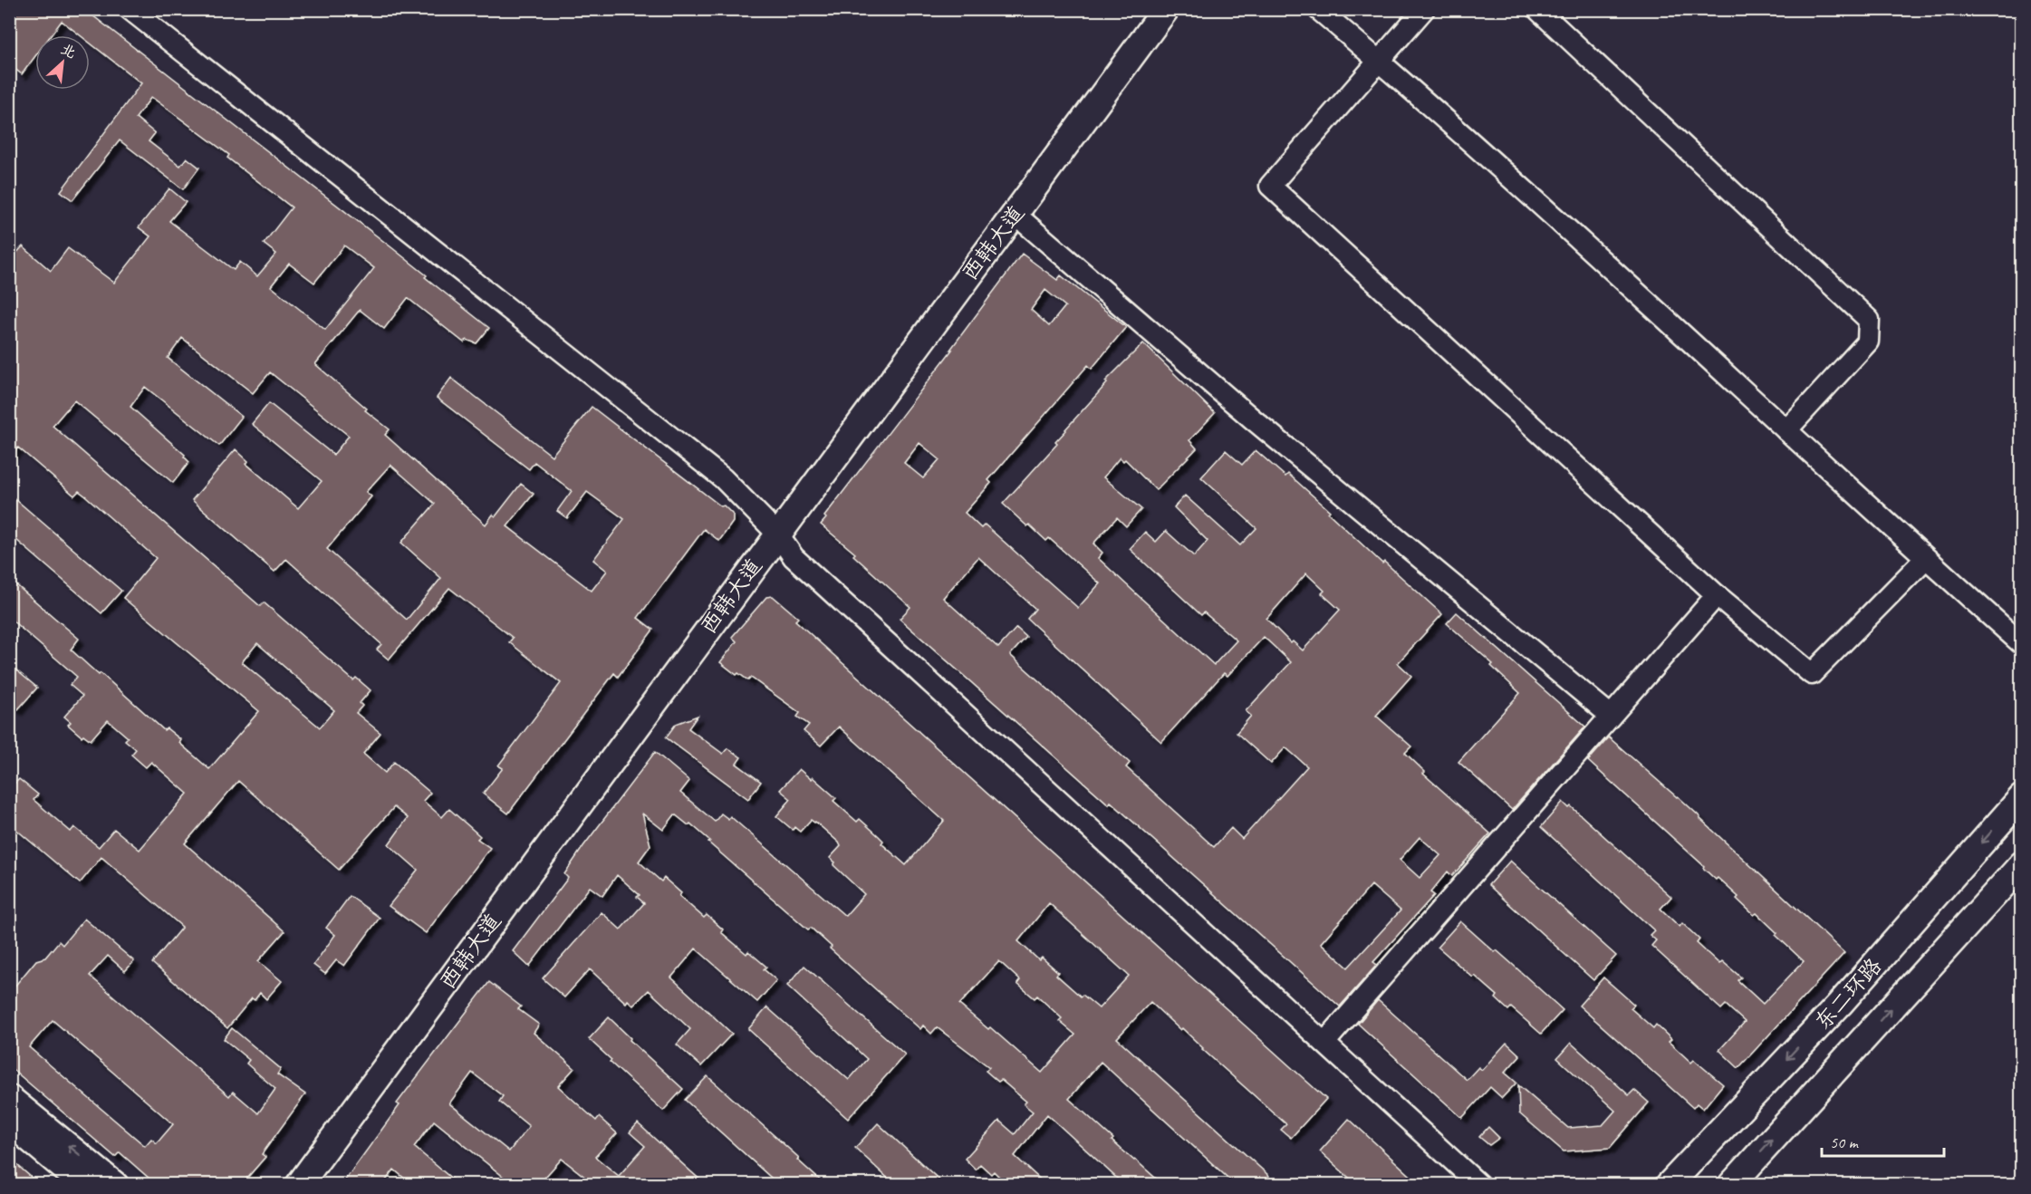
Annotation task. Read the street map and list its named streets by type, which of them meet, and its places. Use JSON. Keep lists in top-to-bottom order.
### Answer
{
  "streets": {
    "main road": ["西韩大道", "东二环路"]
  },
  "scale_bar": "50 m",
  "north": "top right"
}
